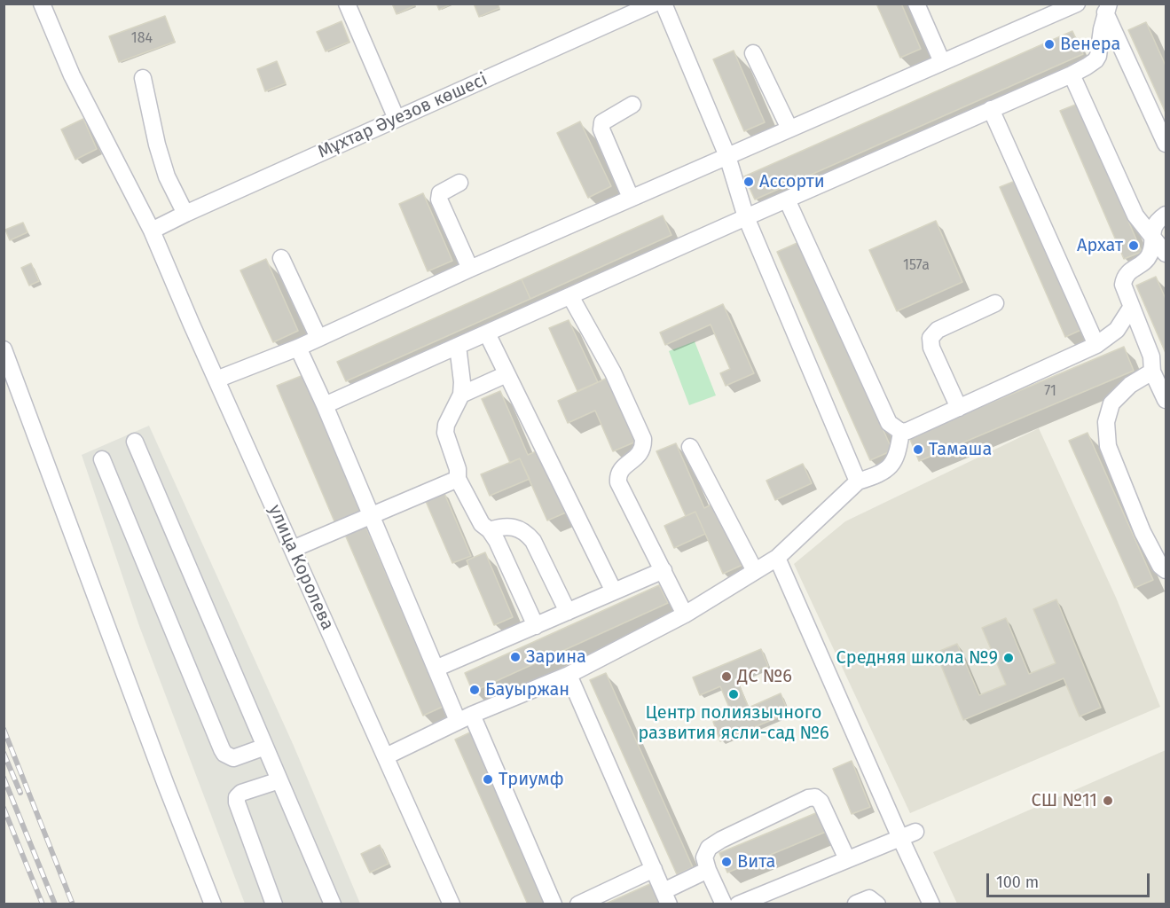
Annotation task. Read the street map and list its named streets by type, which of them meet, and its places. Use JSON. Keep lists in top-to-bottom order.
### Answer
{
  "streets": {
    "street": ["Мұхтар Әуезов көшесі", "улица Королева"]
  },
  "crossings": [
    ["Мұхтар Әуезов көшесі", "улица Королева"]
  ],
  "places": [
    "Венера",
    "Ассорти",
    "Архат",
    "Тамаша",
    "Зарина",
    "Средняя школа №9",
    "ДС №6",
    "Бауыржан",
    "Центр полиязычного развития ясли-сад №6",
    "Триумф",
    "СШ №11",
    "Вита"
  ],
  "house_numbers": ["184", "157а", "71"],
  "scale_bar": "100 m"
}
